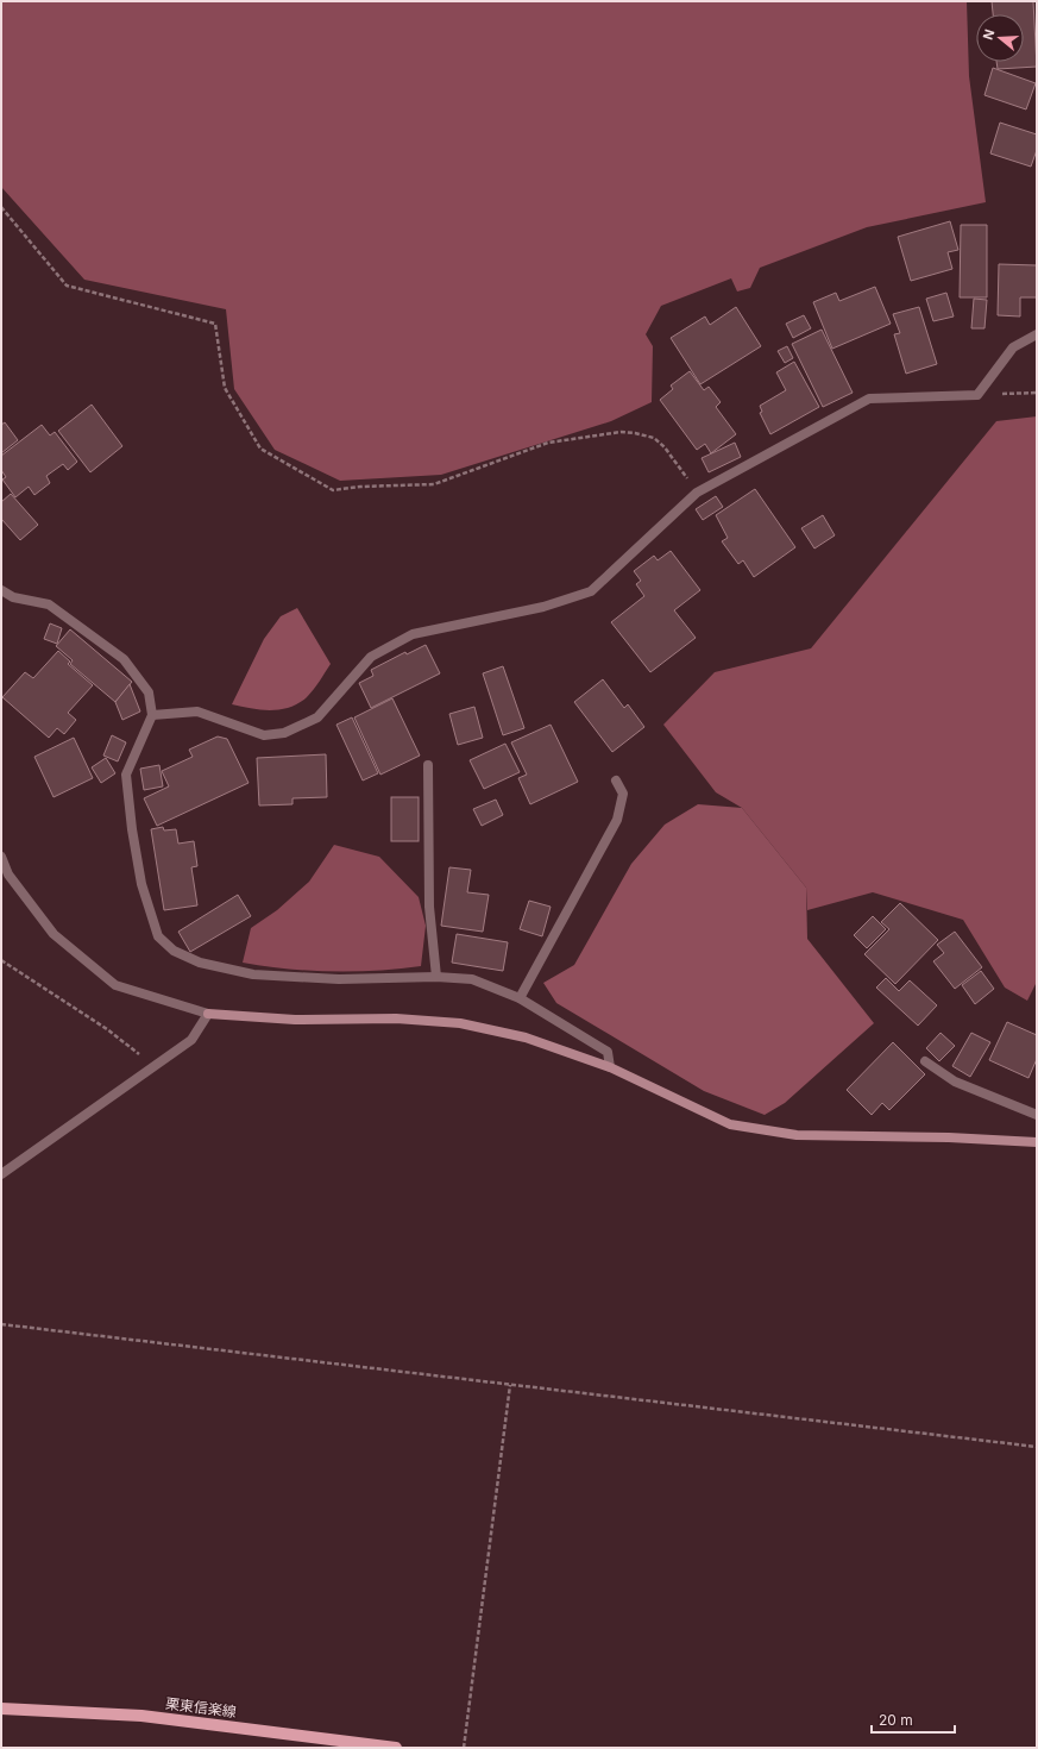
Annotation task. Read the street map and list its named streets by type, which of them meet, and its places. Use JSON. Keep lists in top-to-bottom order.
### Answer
{
  "streets": {
    "main road": ["栗東信楽線"]
  },
  "scale_bar": "20 m",
  "north": "left"
}
